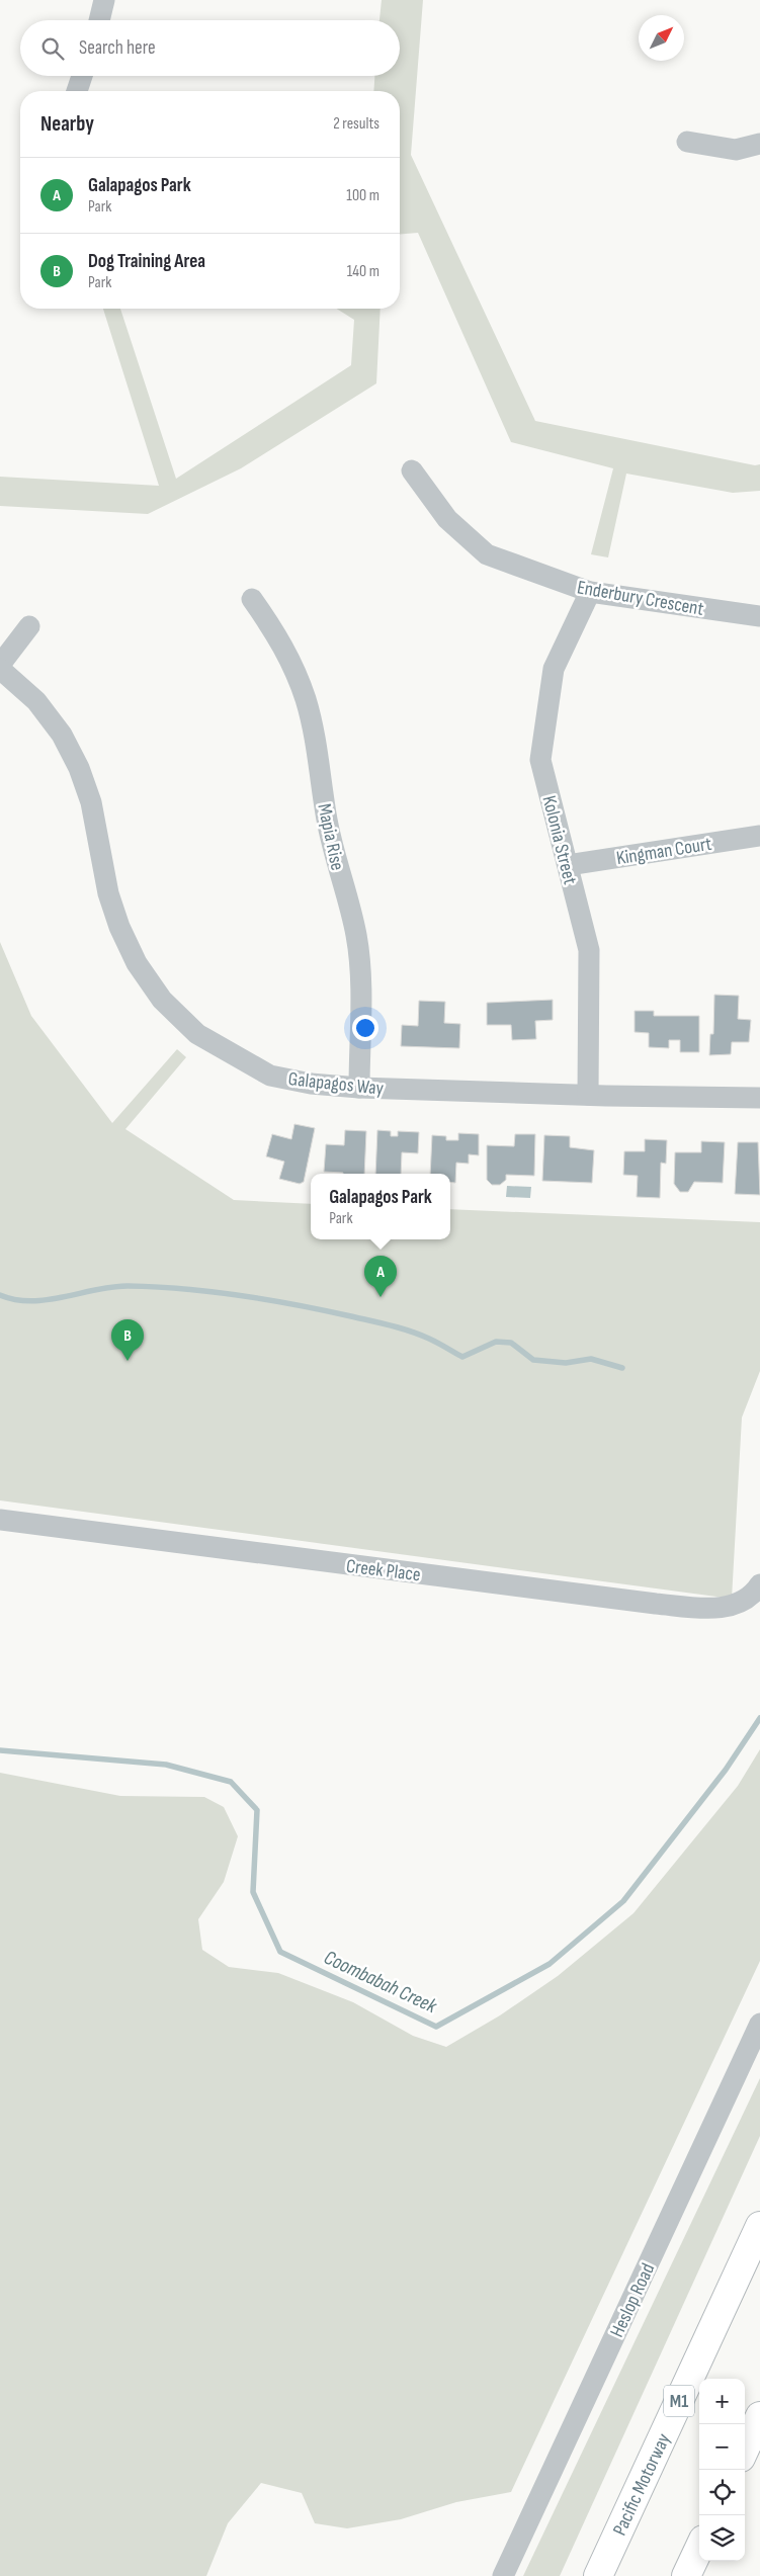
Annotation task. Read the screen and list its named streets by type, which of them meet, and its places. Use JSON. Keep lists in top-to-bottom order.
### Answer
{
  "streets": {
    "highway": ["M1", "Pacific Motorway"],
    "street": [
      "Enderbury Crescent",
      "Mapia Rise",
      "Kolonia Street",
      "Kingman Court",
      "Galapagos Way",
      "Creek Place",
      "Heslop Road"
    ]
  },
  "crossings": [
    ["Enderbury Crescent", "Kolonia Street"],
    ["Mapia Rise", "Galapagos Way"],
    ["Kolonia Street", "Kingman Court"],
    ["Kolonia Street", "Galapagos Way"]
  ],
  "water": ["Coombabah Creek"],
  "north": "top right",
  "page": {
    "search": "Search here",
    "heading": ["Nearby", "2 results"],
    "list": [
      {
        "mark": "A",
        "name": "Galapagos Park",
        "note": "Park",
        "value": "100 m"
      },
      {
        "mark": "B",
        "name": "Dog Training Area",
        "note": "Park",
        "value": "140 m"
      }
    ],
    "popup": ["Galapagos Park", "Park"],
    "pins": ["A", "B"],
    "map_buttons": ["+", "−"]
  }
}
